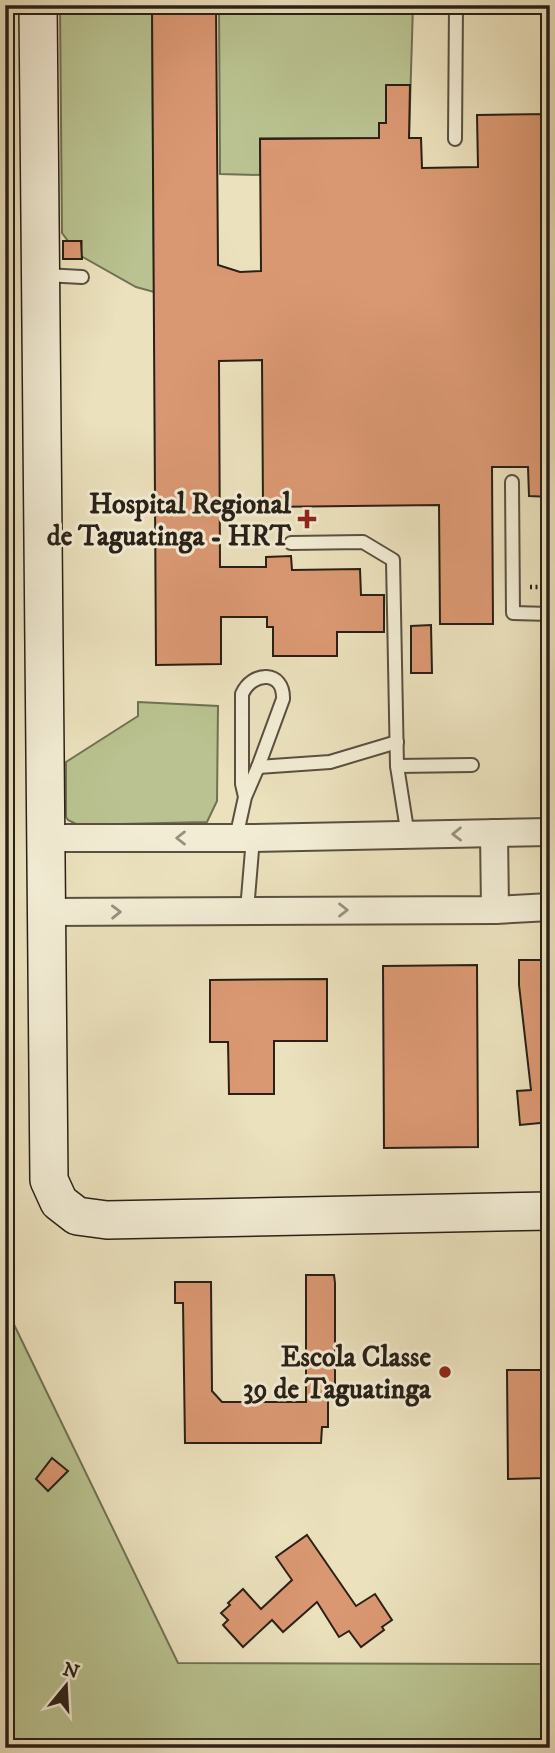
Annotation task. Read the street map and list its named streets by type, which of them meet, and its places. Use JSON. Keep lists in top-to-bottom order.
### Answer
{
  "places": {
    "health": ["Hospital Regional de Taguatinga - HRT"],
    "other": ["Escola Classe 39 de Taguatinga"]
  },
  "north": "top"
}
